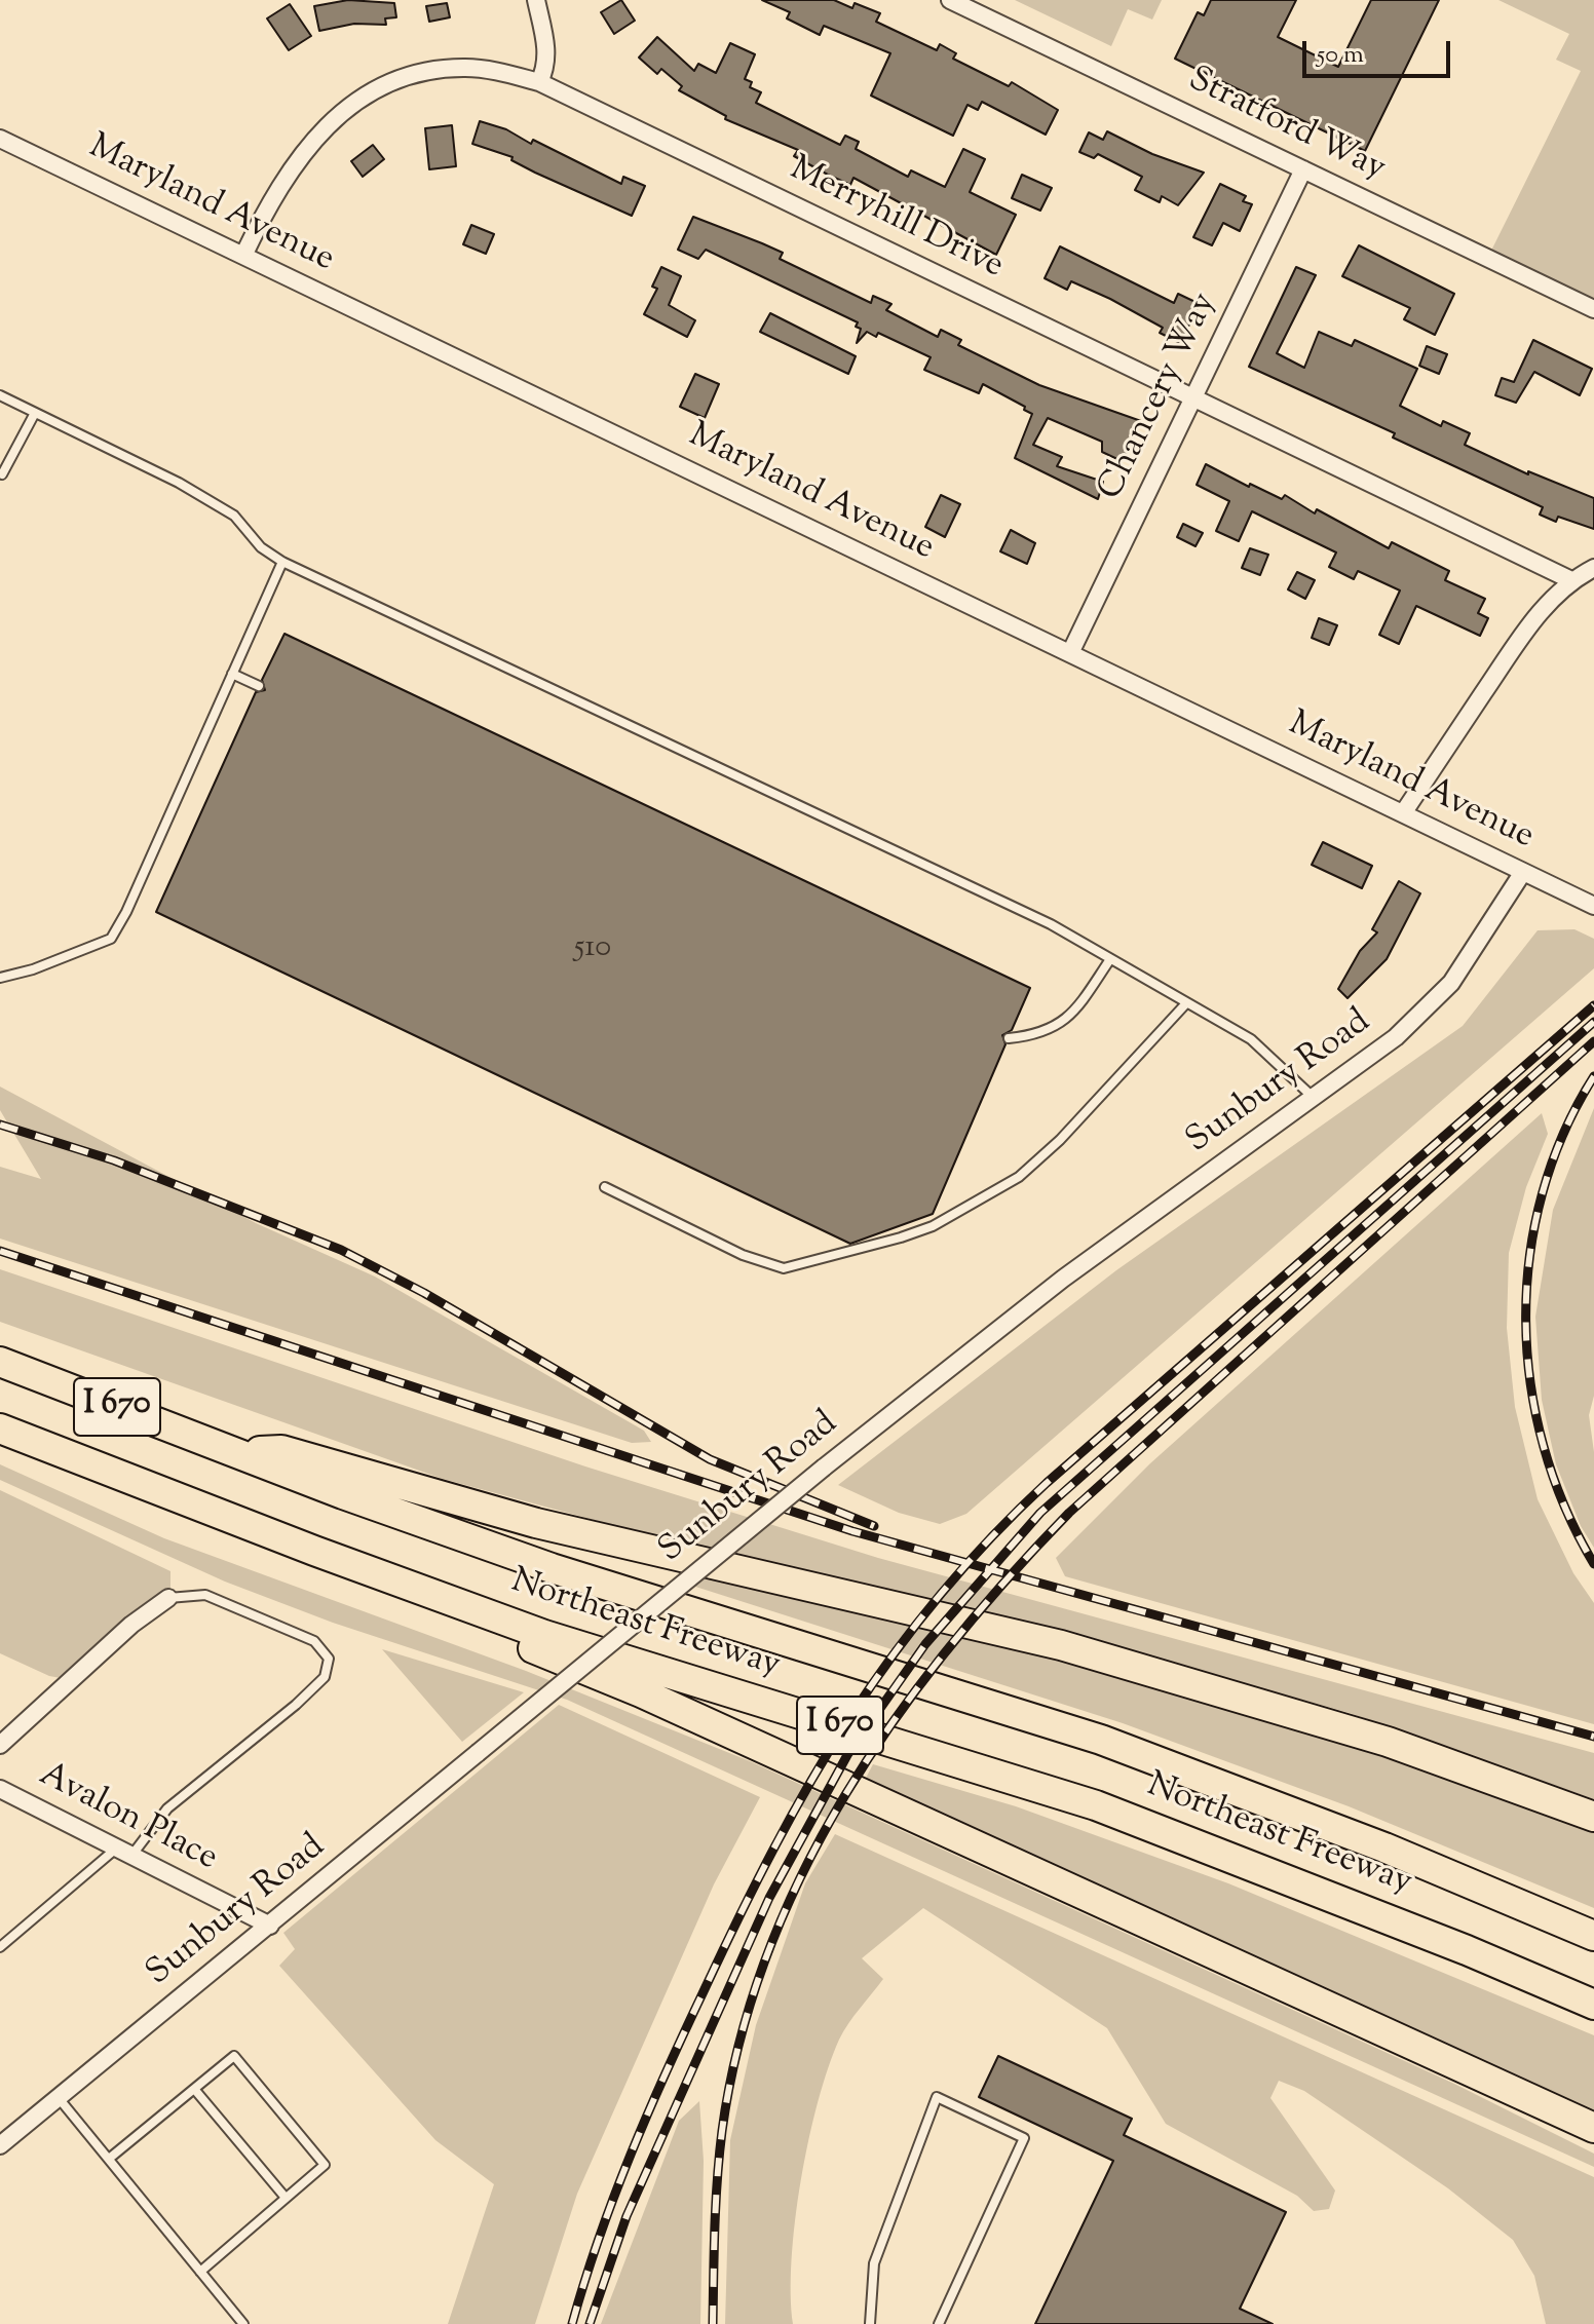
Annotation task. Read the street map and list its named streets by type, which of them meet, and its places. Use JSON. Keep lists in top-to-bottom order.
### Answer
{
  "streets": {
    "highway": ["I 670", "Northeast Freeway"],
    "street": [
      "Stratford Way",
      "Maryland Avenue",
      "Merryhill Drive",
      "Chancery Way",
      "Sunbury Road",
      "Avalon Place"
    ]
  },
  "crossings": [
    ["Stratford Way", "Chancery Way"],
    ["Maryland Avenue", "Merryhill Drive"],
    ["Maryland Avenue", "Chancery Way"],
    ["Maryland Avenue", "Sunbury Road"],
    ["Merryhill Drive", "Chancery Way"],
    ["Sunbury Road", "Avalon Place"]
  ],
  "house_numbers": ["510"],
  "scale_bar": "50 m"
}
